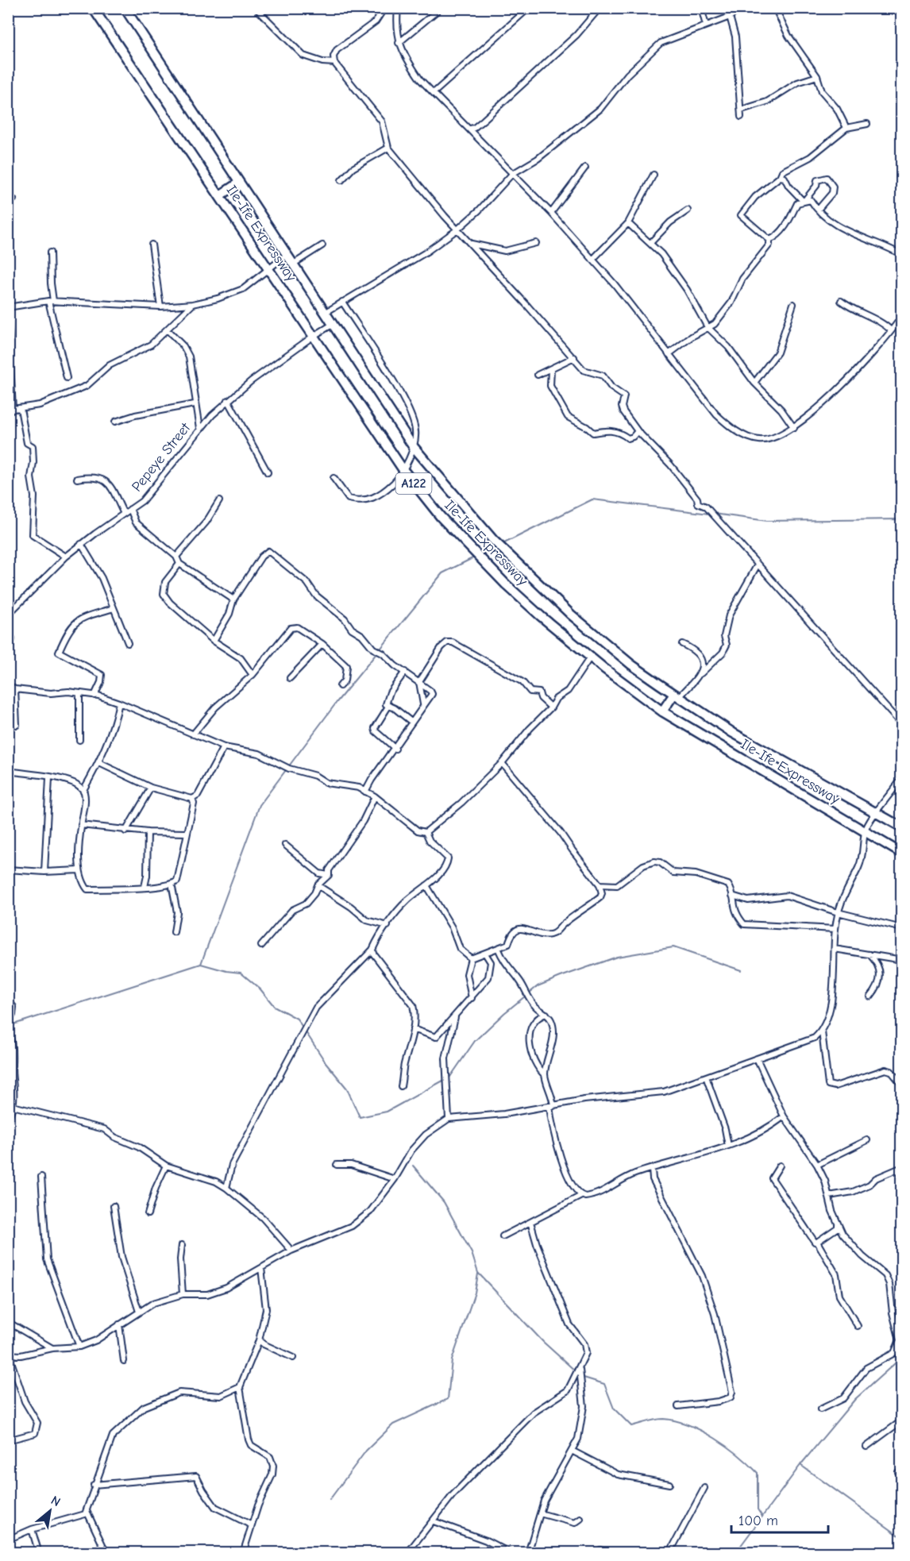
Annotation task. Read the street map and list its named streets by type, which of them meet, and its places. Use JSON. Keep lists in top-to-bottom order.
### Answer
{
  "streets": {
    "highway": ["Ile-Ife Expressway", "A122"],
    "street": ["Pepeye Street"]
  },
  "crossings": [
    ["Ile-Ife Expressway", "Pepeye Street"]
  ],
  "scale_bar": "100 m",
  "north": "top right"
}
